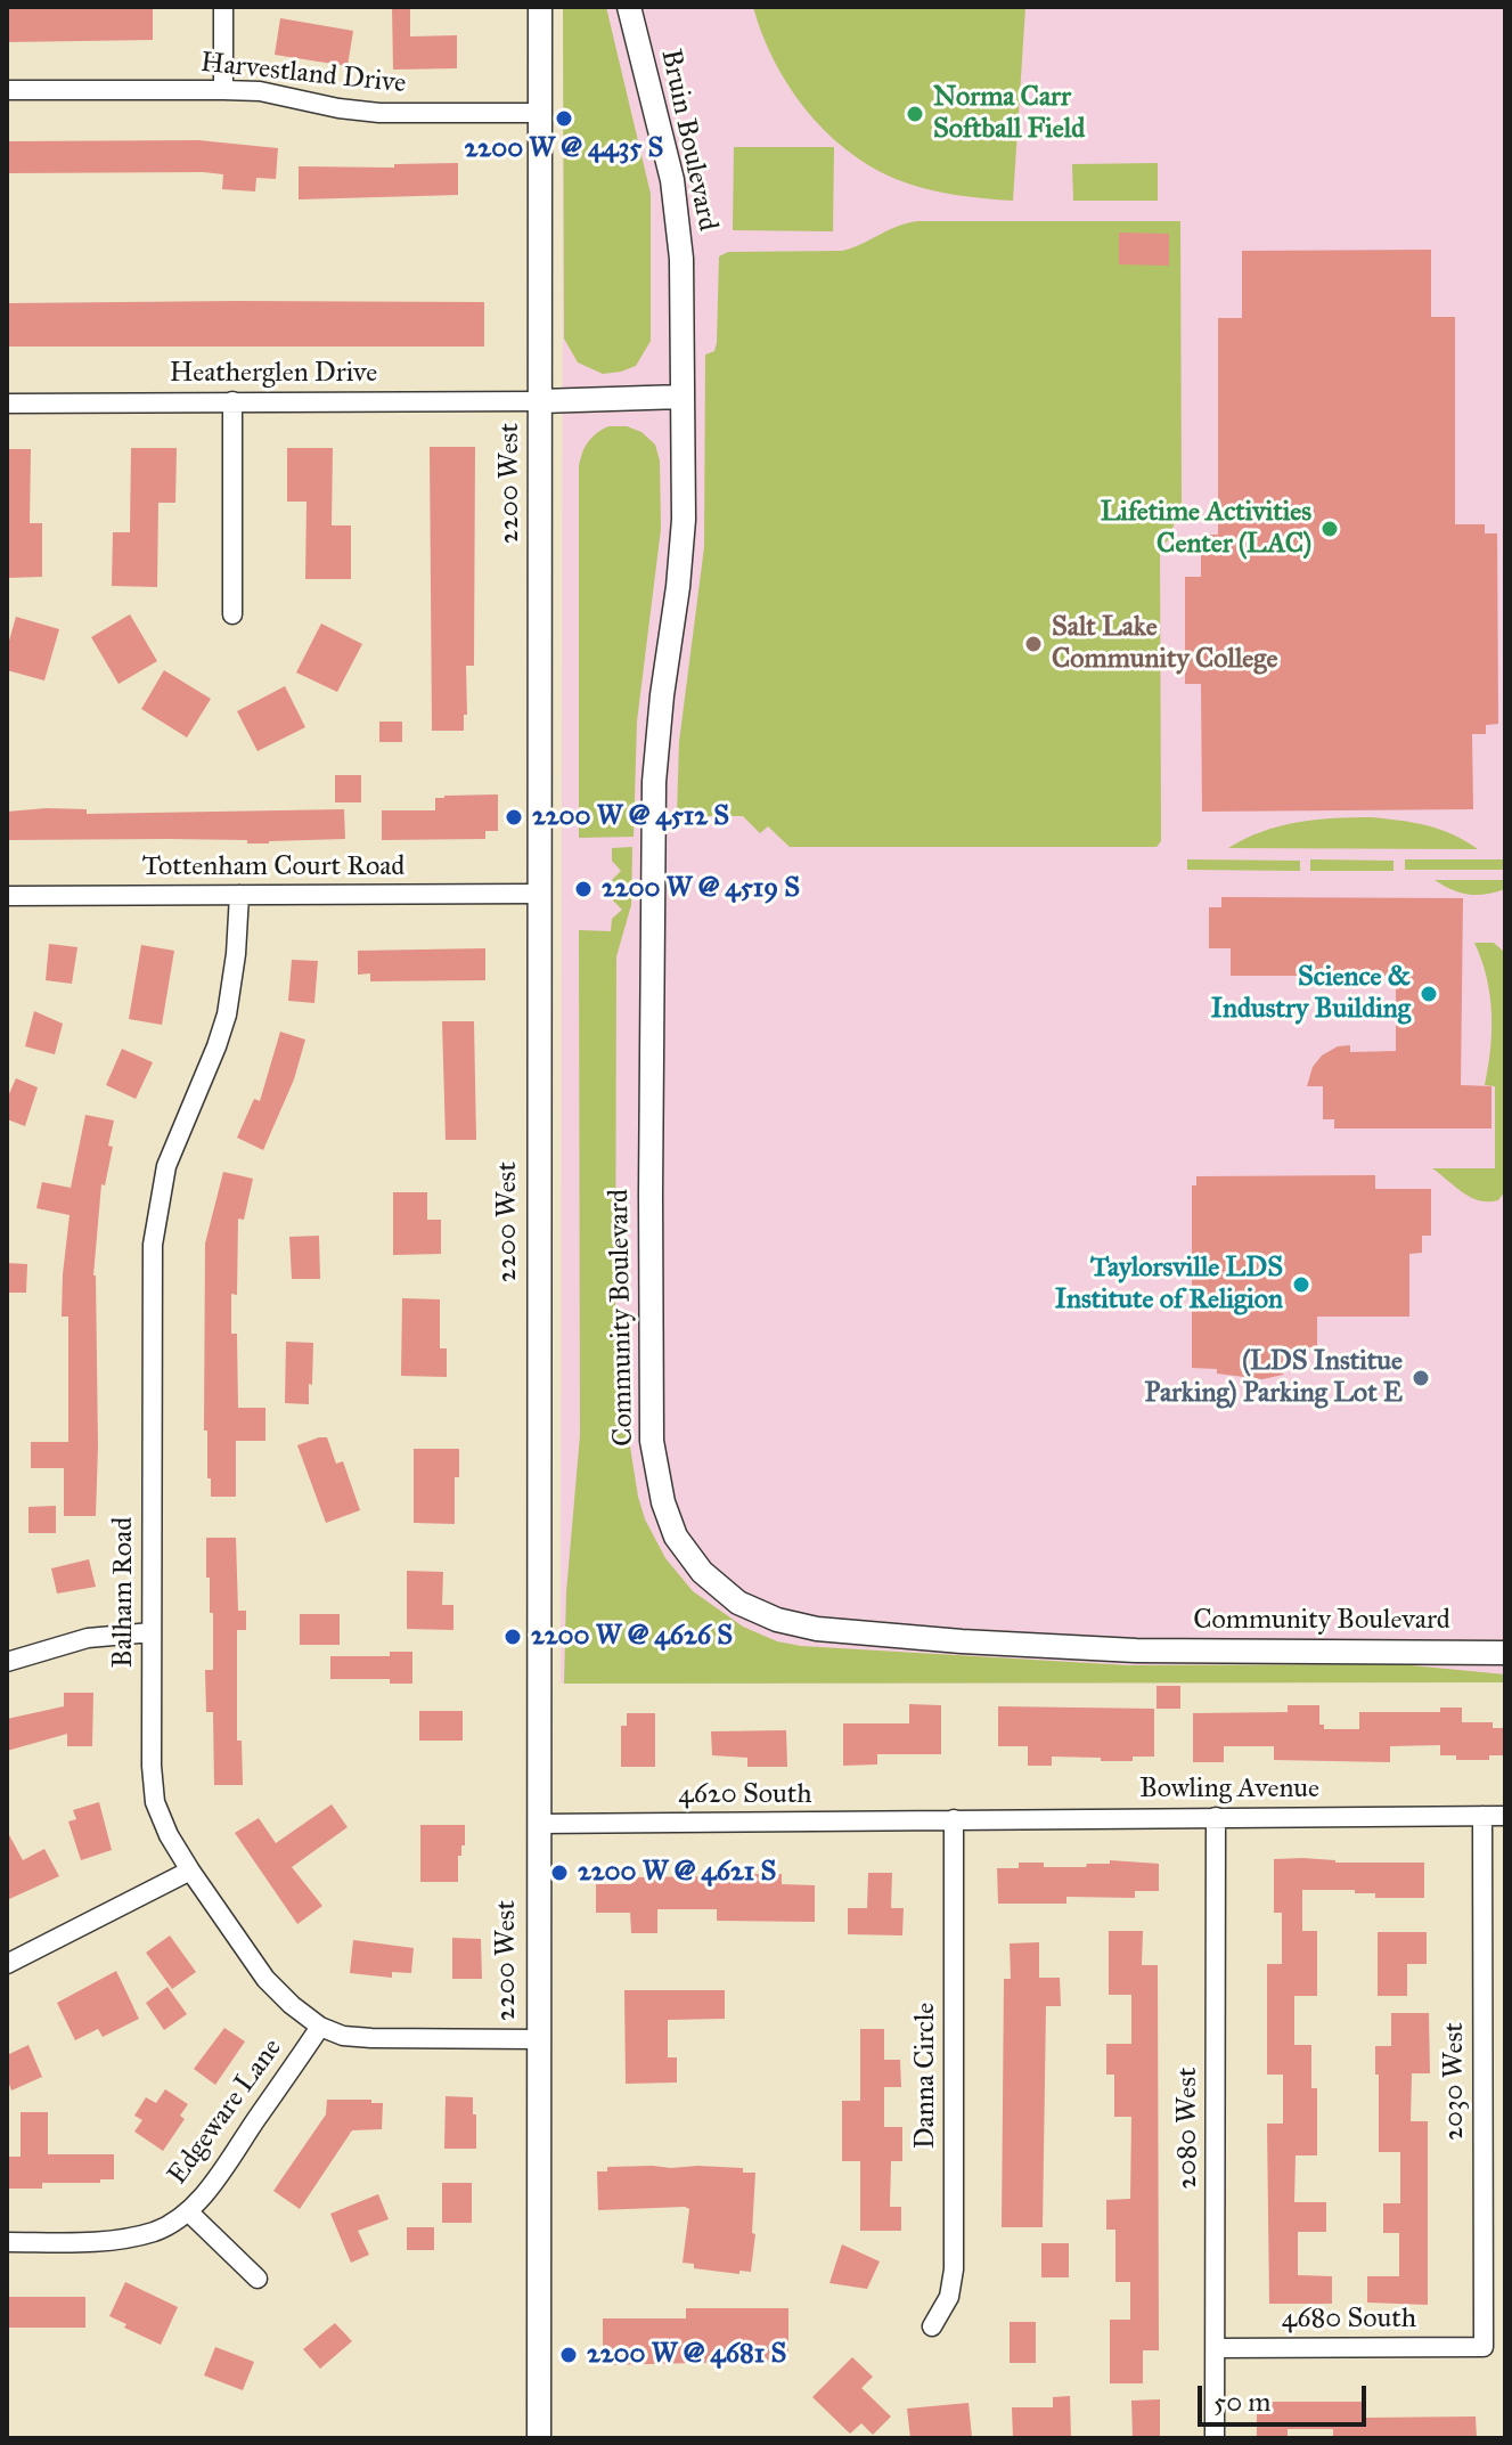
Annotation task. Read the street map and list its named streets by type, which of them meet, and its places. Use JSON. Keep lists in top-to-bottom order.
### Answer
{
  "streets": {
    "street": [
      "Harvestland Drive",
      "Bruin Boulevard",
      "Heatherglen Drive",
      "2200 West",
      "Tottenham Court Road",
      "Community Boulevard",
      "Balham Road",
      "Bowling Avenue",
      "4620 South",
      "Danna Circle",
      "2030 West",
      "Edgeware Lane",
      "2080 West",
      "4680 South"
    ]
  },
  "crossings": [
    ["Harvestland Drive", "2200 West"],
    ["Bruin Boulevard", "Community Boulevard"],
    ["Heatherglen Drive", "2200 West"],
    ["2200 West", "Tottenham Court Road"],
    ["2200 West", "Balham Road"],
    ["2200 West", "4620 South"],
    ["Tottenham Court Road", "Balham Road"],
    ["Balham Road", "Edgeware Lane"],
    ["Bowling Avenue", "4620 South"],
    ["Bowling Avenue", "Danna Circle"],
    ["Bowling Avenue", "2030 West"],
    ["Bowling Avenue", "2080 West"],
    ["4620 South", "Danna Circle"],
    ["2030 West", "4680 South"],
    ["2080 West", "4680 South"]
  ],
  "places": [
    "Norma Carr Softball Field",
    "2200 W @ 4435 S",
    "Lifetime Activities Center (LAC)",
    "Salt Lake Community College",
    "2200 W @ 4512 S",
    "2200 W @ 4519 S",
    "Science & Industry Building",
    "Taylorsville LDS Institute of Religion",
    "(LDS Institue Parking) Parking Lot E",
    "2200 W @ 4626 S",
    "2200 W @ 4621 S",
    "2200 W @ 4681 S"
  ],
  "scale_bar": "50 m"
}
